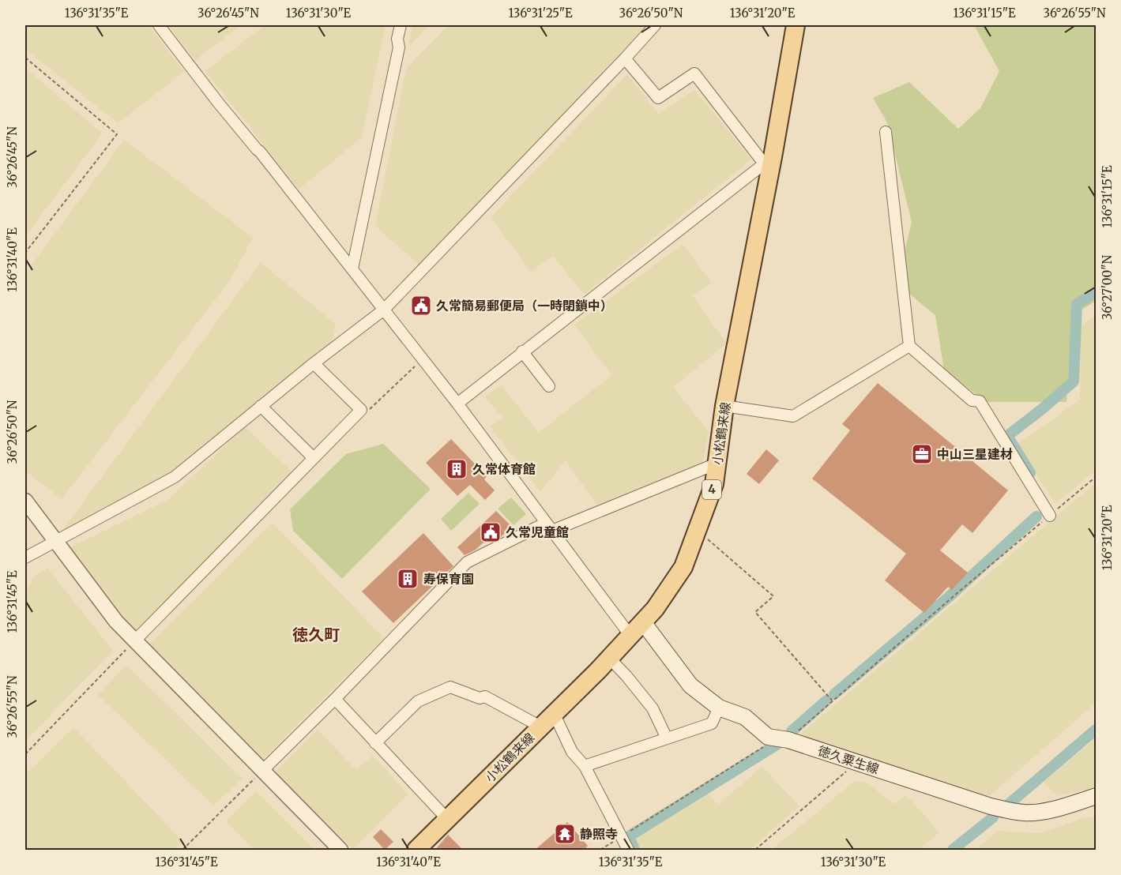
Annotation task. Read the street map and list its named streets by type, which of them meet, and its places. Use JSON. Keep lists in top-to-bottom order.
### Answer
{
  "streets": {
    "main road": ["小松鶴来線", "4", "徳久粟生線"]
  },
  "crossings": [
    ["小松鶴来線", "徳久粟生線"]
  ],
  "districts": ["徳久町"],
  "places": {
    "public building": ["久常簡易郵便局（一時閉鎖中）", "久常児童館"],
    "office": ["中山三星建材"],
    "building": ["久常体育館", "寿保育園"],
    "temple": ["静照寺"]
  },
  "coordinates": [
    "136°31'35\"E",
    "36°26'45\"N",
    "136°31'30\"E",
    "136°31'25\"E",
    "36°26'50\"N",
    "136°31'20\"E",
    "136°31'15\"E",
    "36°26'55\"N",
    "136°31'40\"E",
    "36°27'00\"N",
    "136°31'45\"E"
  ]
}
